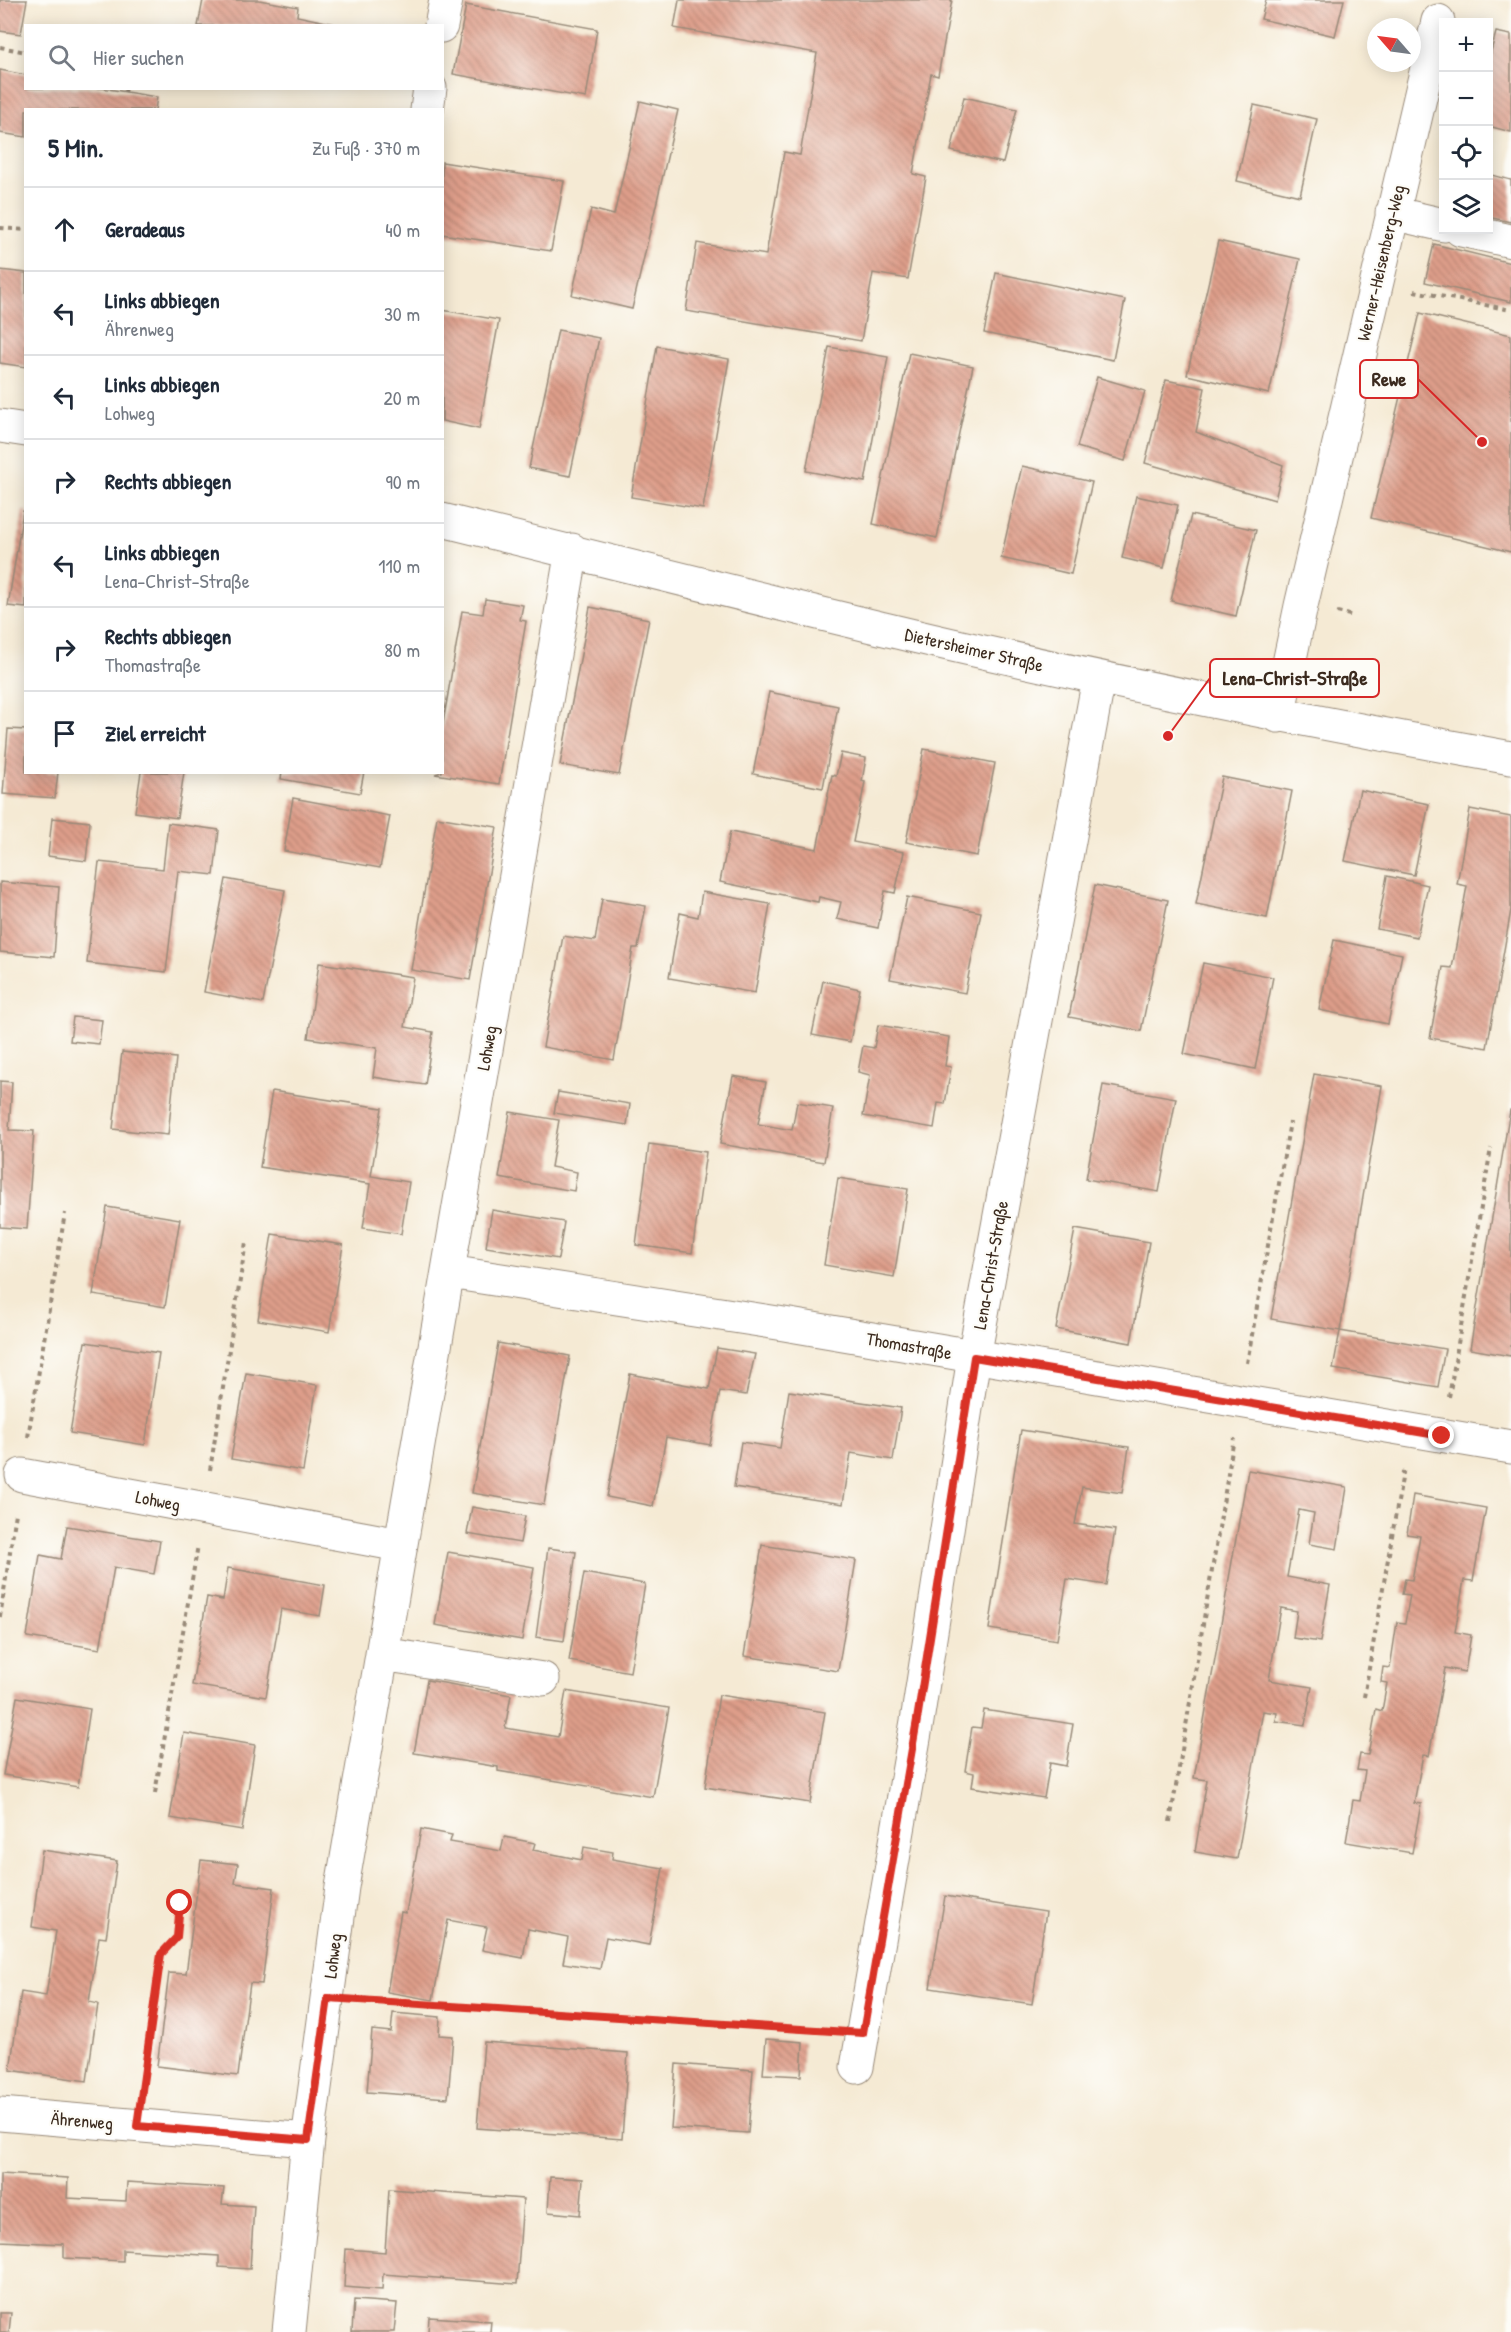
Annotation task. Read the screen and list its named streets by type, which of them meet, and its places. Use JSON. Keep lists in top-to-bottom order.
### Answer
{
  "streets": {
    "street": [
      "Werner-Heisenberg-Weg",
      "Dietersheimer Straße",
      "Lohweg",
      "Lena-Christ-Straße",
      "Thomastraße",
      "Ährenweg"
    ]
  },
  "crossings": [
    ["Werner-Heisenberg-Weg", "Dietersheimer Straße"],
    ["Dietersheimer Straße", "Lohweg"],
    ["Dietersheimer Straße", "Lena-Christ-Straße"],
    ["Lohweg", "Thomastraße"],
    ["Lohweg", "Ährenweg"],
    ["Lena-Christ-Straße", "Thomastraße"]
  ],
  "places": ["Rewe", "Lena-Christ-Straße"],
  "north": "top left",
  "page": {
    "map_buttons": ["+", "−"],
    "search": "Hier suchen",
    "heading": ["5 Min.", "Zu Fuß · 370 m"],
    "list": [
      ["Geradeaus", "40 m"],
      ["Links abbiegen", "Ährenweg", "30 m"],
      ["Links abbiegen", "Lohweg", "20 m"],
      ["Rechts abbiegen", "90 m"],
      ["Links abbiegen", "Lena-Christ-Straße", "110 m"],
      ["Rechts abbiegen", "Thomastraße", "80 m"],
      "Ziel erreicht"
    ]
  }
}
